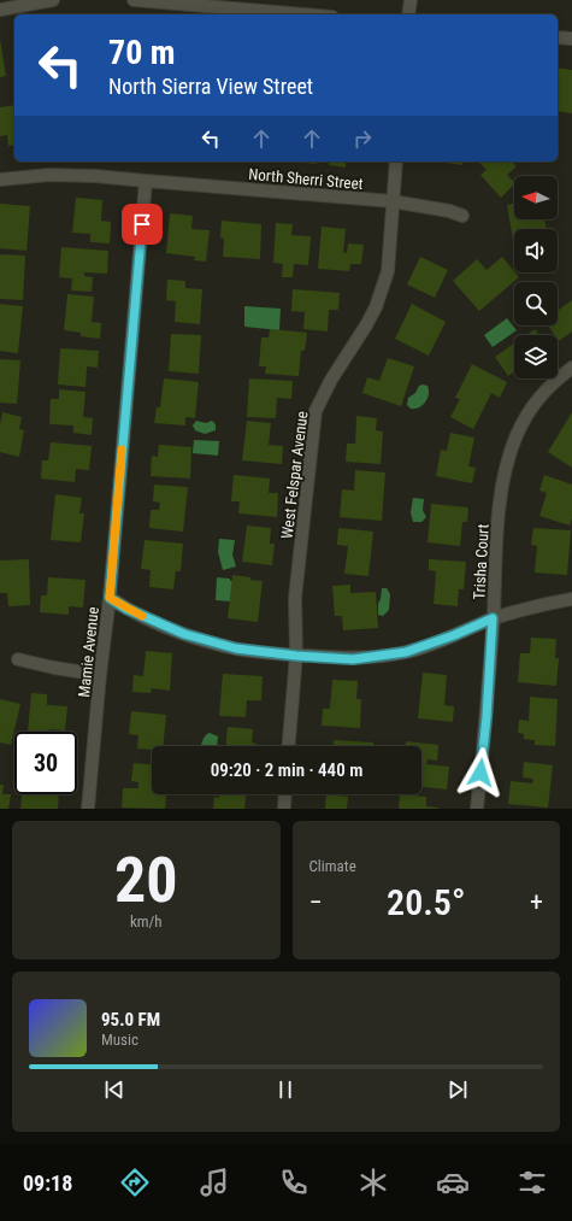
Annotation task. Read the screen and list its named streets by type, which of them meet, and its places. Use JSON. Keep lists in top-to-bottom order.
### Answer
{
  "streets": {
    "street": [
      "North Sherri Street",
      "West Felspar Avenue",
      "Trisha Court",
      "Mamie Avenue"
    ]
  },
  "crossings": [
    ["North Sherri Street", "West Felspar Avenue"],
    ["North Sherri Street", "Mamie Avenue"]
  ],
  "north": "left",
  "page": {
    "turn": ["70 m", "North Sierra View Street"],
    "limit": "30",
    "trip": "09:20 · 2 min · 440 m",
    "tile": [
      ["20", "km/h"],
      "Climate"
    ],
    "heat": ["−", "20.5°", "+"],
    "song": ["95.0 FM", "Music"],
    "tabs": "09:18"
  }
}
